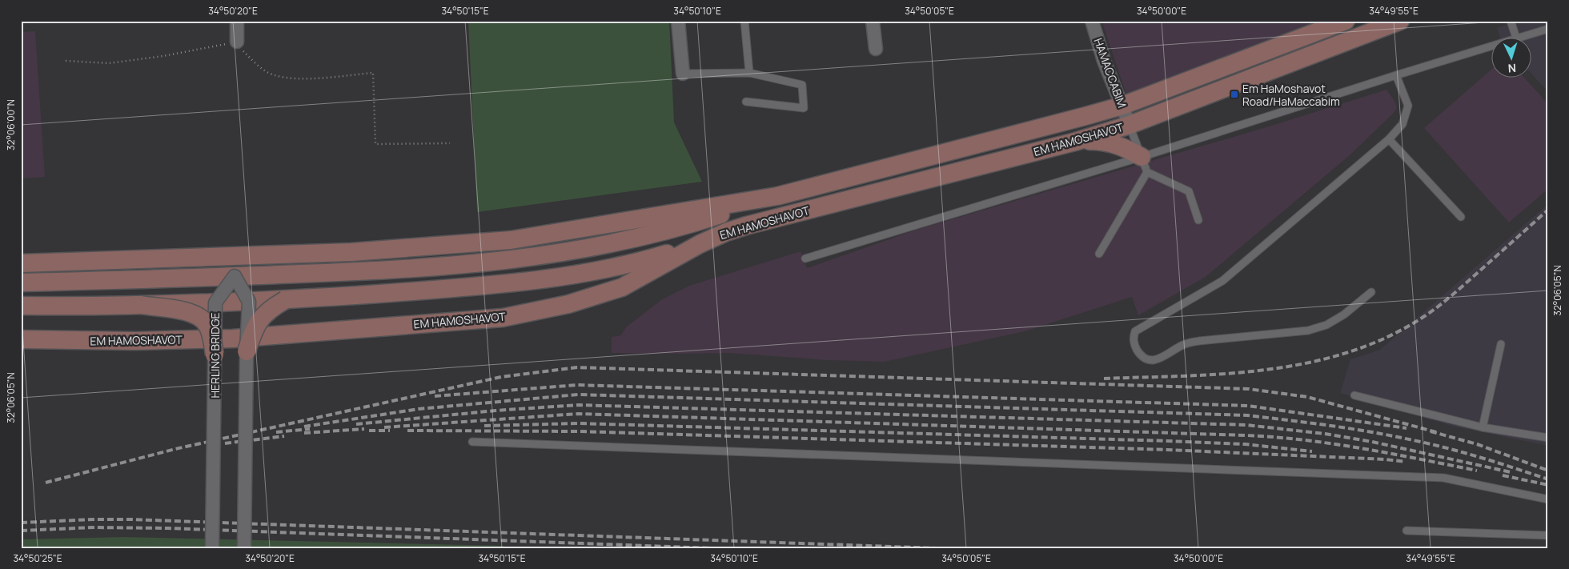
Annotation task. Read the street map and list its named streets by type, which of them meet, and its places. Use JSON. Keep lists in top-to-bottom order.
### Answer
{
  "streets": {
    "main road": ["EM HAMOSHAVOT"],
    "street": ["HAMACCABIM", "HERLING BRIDGE"]
  },
  "crossings": [
    ["HAMACCABIM", "EM HAMOSHAVOT"]
  ],
  "places": {
    "transit": ["Em HaMoshavot Road/HaMaccabim"]
  },
  "north": "bottom",
  "coordinates": [
    "34°50'20\"E",
    "34°50'15\"E",
    "34°50'10\"E",
    "34°50'05\"E",
    "34°50'00\"E",
    "34°49'55\"E",
    "32°06'00\"N",
    "32°06'05\"N",
    "34°50'25\"E"
  ]
}
